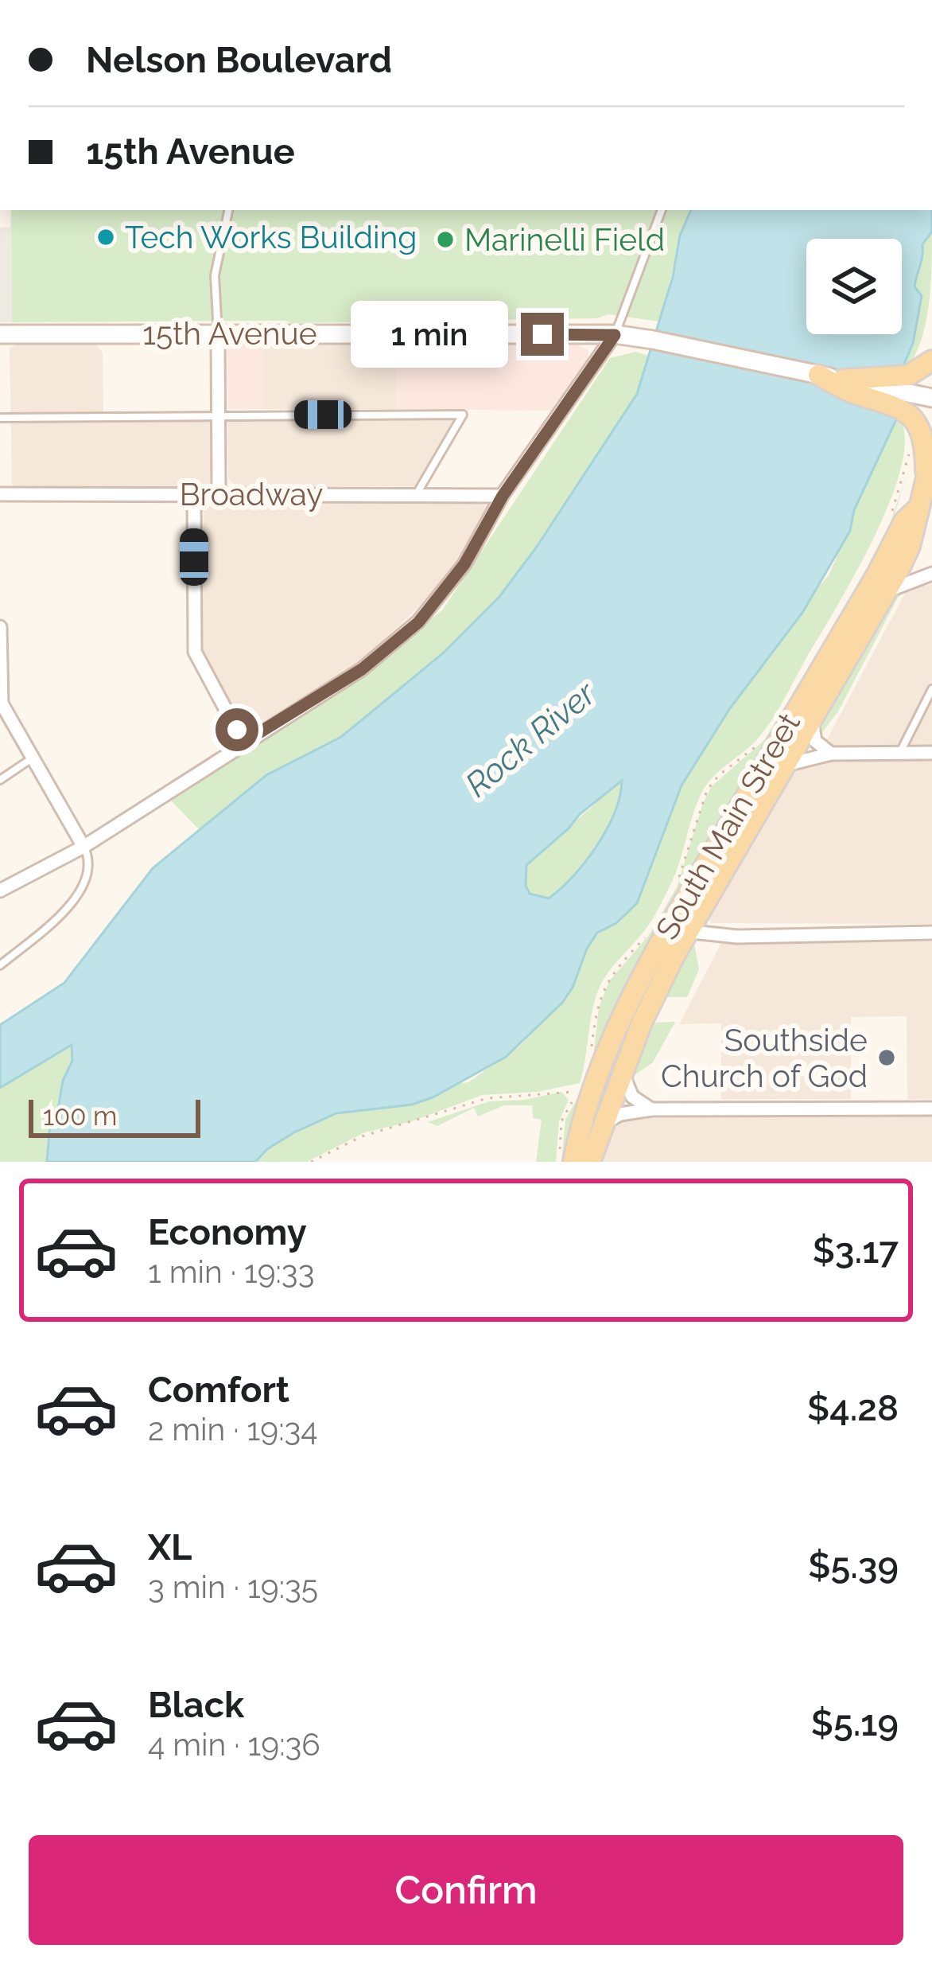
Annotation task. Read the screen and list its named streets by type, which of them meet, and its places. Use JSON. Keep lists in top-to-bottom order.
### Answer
{
  "streets": {
    "main road": ["15th Avenue", "South Main Street"],
    "street": ["Broadway"]
  },
  "water": ["Rock River"],
  "places": ["Tech Works Building", "Marinelli Field", "Southside Church of God"],
  "scale_bar": "100 m",
  "page": {
    "banner": ["Nelson Boulevard", "15th Avenue"],
    "bubble": "1 min",
    "scale": "100 m",
    "list": [
      {
        "name": "Economy",
        "note": "1 min · 19:33",
        "value": "$3.17"
      },
      {
        "name": "Comfort",
        "note": "2 min · 19:34",
        "value": "$4.28"
      },
      {
        "name": "XL",
        "note": "3 min · 19:35",
        "value": "$5.39"
      },
      {
        "name": "Black",
        "note": "4 min · 19:36",
        "value": "$5.19"
      }
    ],
    "buttons": "Confirm"
  }
}
